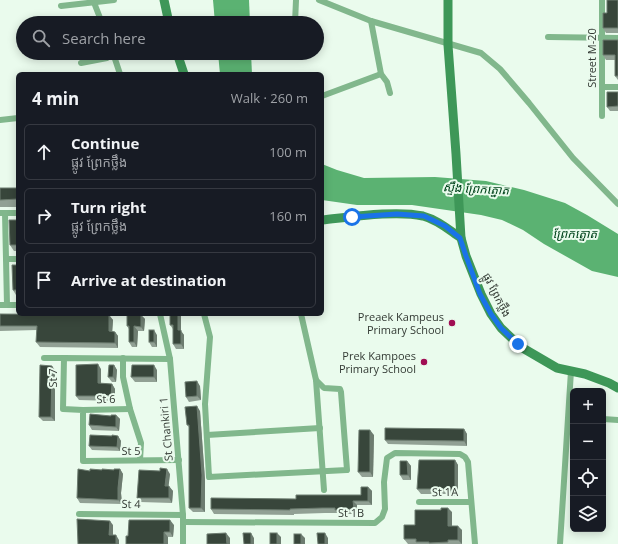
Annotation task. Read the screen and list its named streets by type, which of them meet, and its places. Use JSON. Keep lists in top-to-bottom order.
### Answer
{
  "streets": {
    "street": [
      "Street M-20",
      "ផ្លូវ ព្រែកថ្លឹង",
      "St 7",
      "St 6",
      "St Chankiri 1",
      "St 5",
      "St 1A",
      "St 4",
      "St 1B"
    ]
  },
  "crossings": [
    ["St 7", "St 6"],
    ["St 7", "St Chankiri 1"],
    ["St 7", "St 5"],
    ["St 6", "St 5"],
    ["St Chankiri 1", "St 5"],
    ["St Chankiri 1", "St 4"],
    ["St Chankiri 1", "St 1B"],
    ["St 1A", "St 1B"]
  ],
  "water": ["ស្ទឹង ព្រែកត្នោត", "ព្រែកត្នោត"],
  "places": ["Preaek Kampeus Primary School", "Prek Kampoes Primary School"],
  "page": {
    "search": "Search here",
    "heading": ["4 min", "Walk · 260 m"],
    "list": [
      ["Continue", "ផ្លូវ ព្រែកថ្លឹង", "100 m"],
      ["Turn right", "ផ្លូវ ព្រែកថ្លឹង", "160 m"],
      "Arrive at destination"
    ],
    "map_buttons": ["+", "−"]
  }
}
